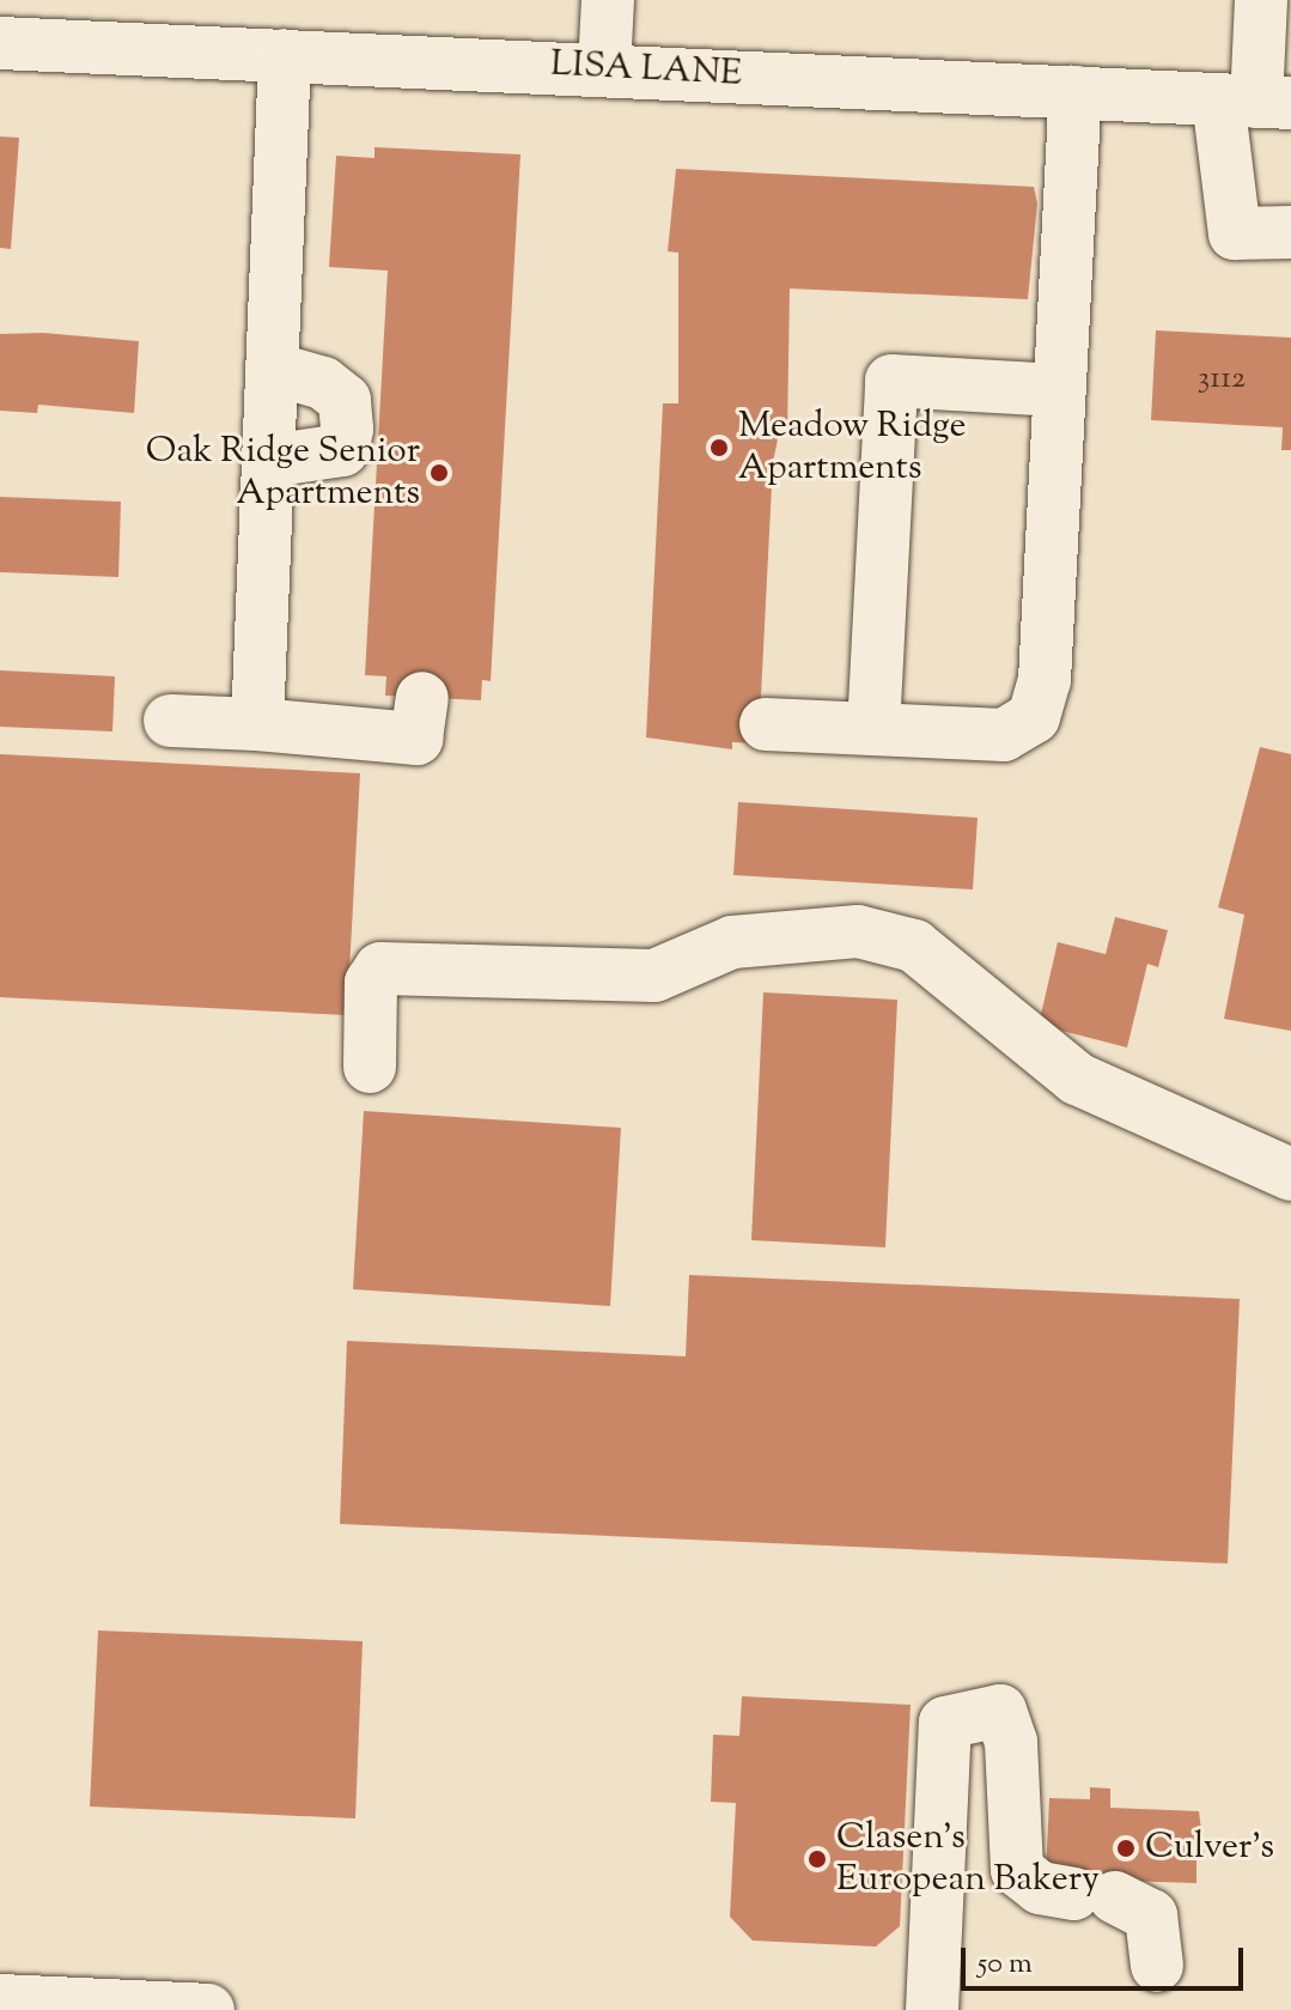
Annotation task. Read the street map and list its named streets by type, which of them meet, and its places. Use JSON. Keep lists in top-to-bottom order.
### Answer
{
  "streets": {
    "street": ["LISA LANE"]
  },
  "places": [
    "Meadow Ridge Apartments",
    "Oak Ridge Senior Apartments",
    "Culver's",
    "Clasen's European Bakery"
  ],
  "house_numbers": ["3112"],
  "scale_bar": "50 m"
}
